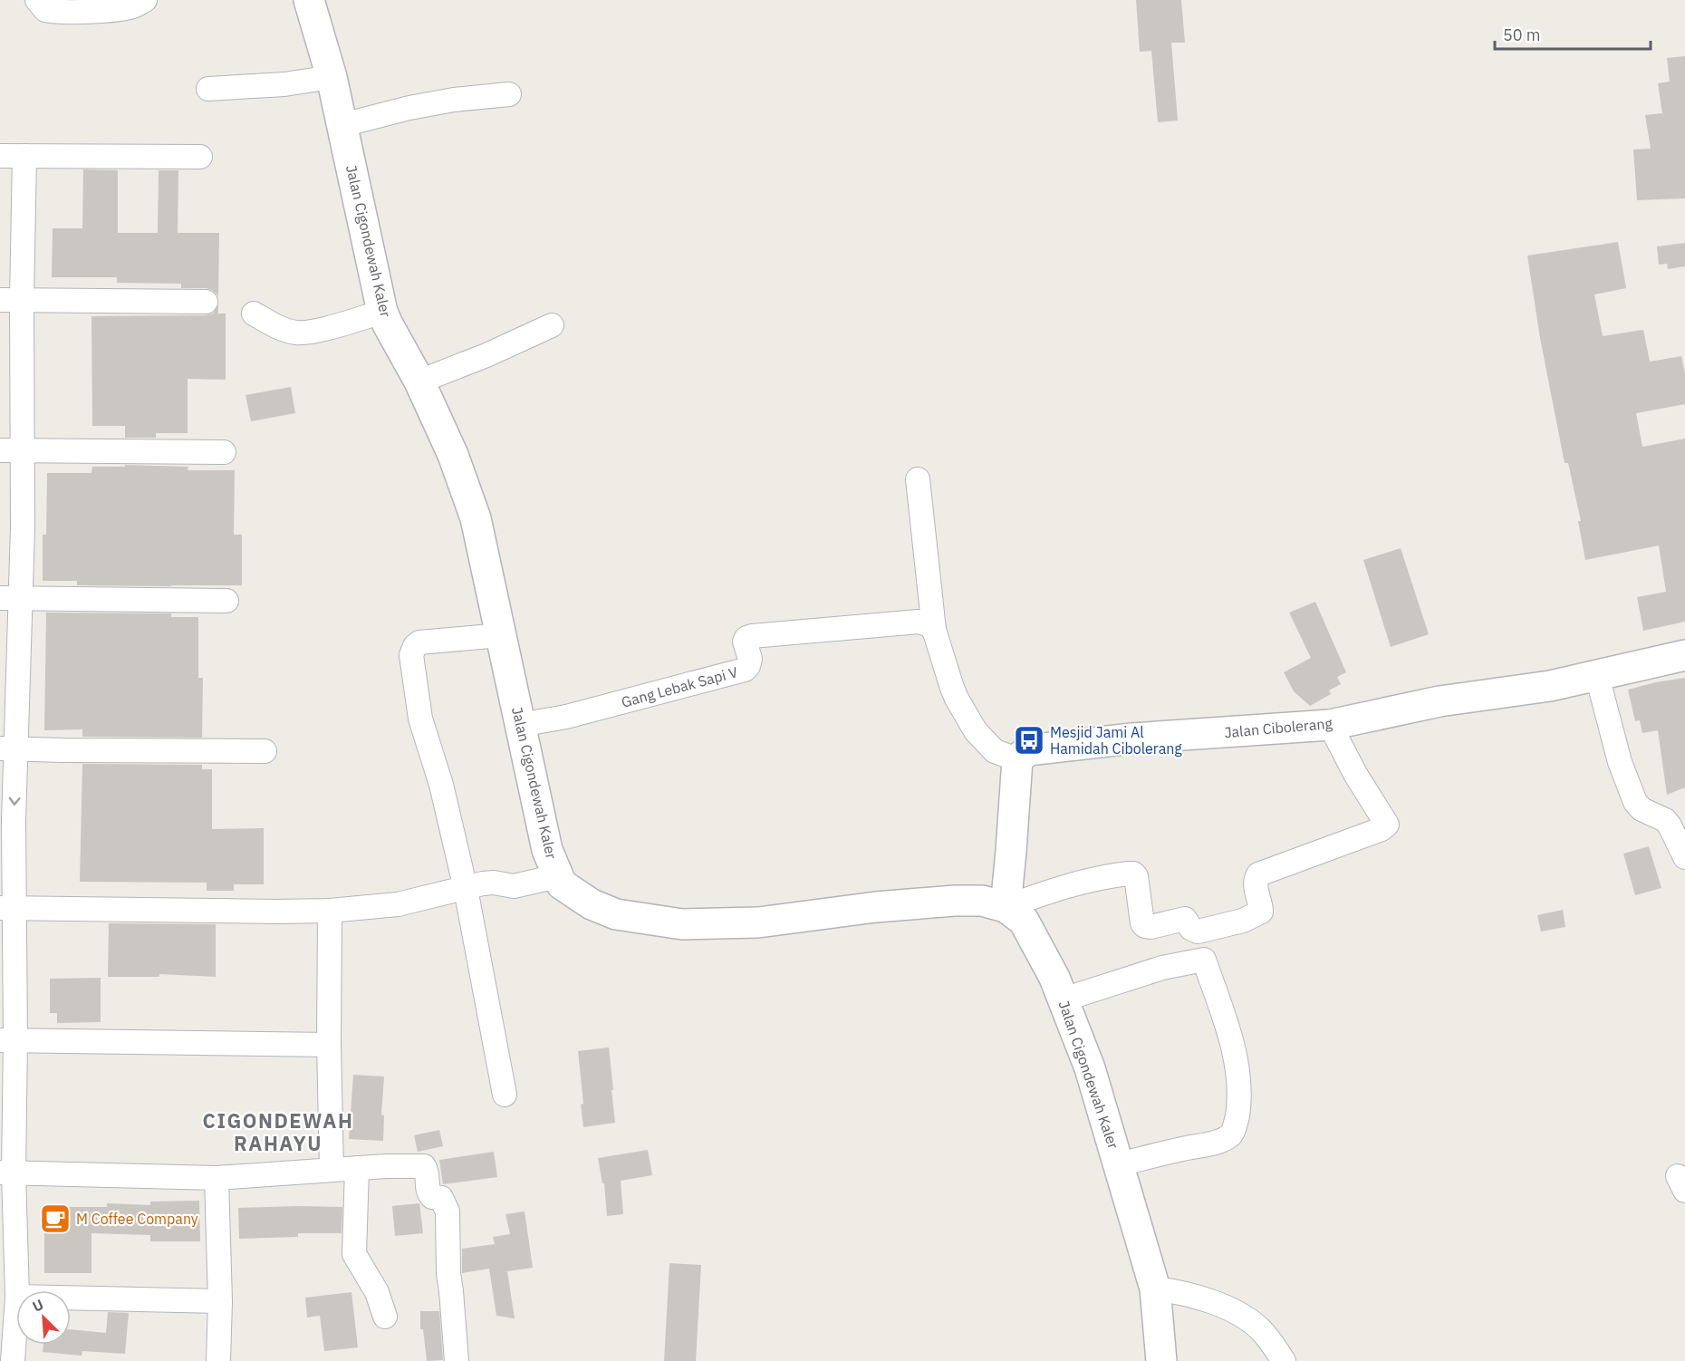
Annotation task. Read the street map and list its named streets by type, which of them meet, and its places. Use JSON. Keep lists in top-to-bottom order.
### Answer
{
  "streets": {
    "main road": ["Jalan Cigondewah Kaler", "Jalan Cibolerang"],
    "street": ["Gang Lebak Sapi V"]
  },
  "crossings": [
    ["Jalan Cigondewah Kaler", "Gang Lebak Sapi V"]
  ],
  "districts": ["CIGONDEWAH RAHAYU"],
  "places": {
    "bus stop": ["Mesjid Jami Al Hamidah Cibolerang"],
    "cafe": ["M Coffee Company"]
  },
  "scale_bar": "50 m",
  "north": "top left"
}
